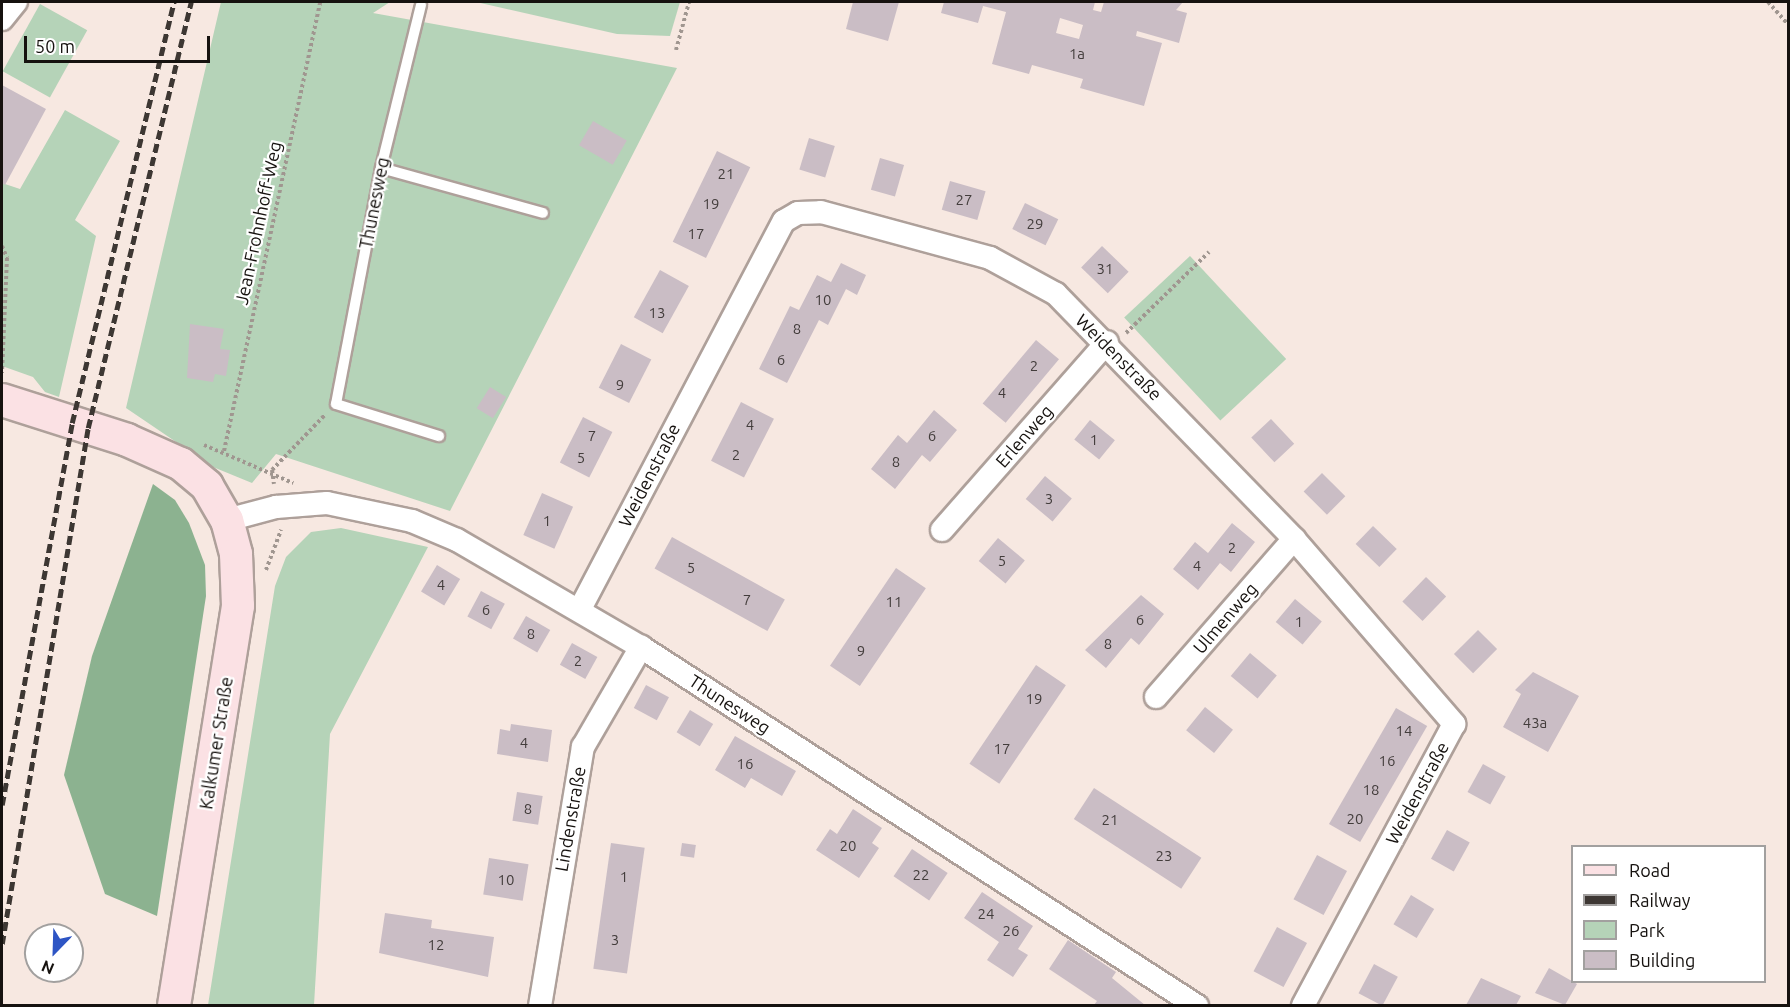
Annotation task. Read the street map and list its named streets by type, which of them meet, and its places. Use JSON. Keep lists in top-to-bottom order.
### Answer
{
  "streets": {
    "main road": ["Kalkumer Straße"],
    "street": [
      "Thunesweg",
      "Weidenstraße",
      "Erlenweg",
      "Ulmenweg",
      "Lindenstraße"
    ],
    "path": ["Jean-Frohnhoff-Weg"]
  },
  "crossings": [
    ["Thunesweg", "Jean-Frohnhoff-Weg"],
    ["Thunesweg", "Weidenstraße"],
    ["Thunesweg", "Kalkumer Straße"],
    ["Thunesweg", "Lindenstraße"],
    ["Weidenstraße", "Erlenweg"],
    ["Weidenstraße", "Ulmenweg"]
  ],
  "house_numbers": [
    "1a",
    "21",
    "27",
    "19",
    "29",
    "17",
    "31",
    "10",
    "13",
    "8",
    "6",
    "2",
    "9",
    "4",
    "4",
    "7",
    "6",
    "1",
    "2",
    "5",
    "8",
    "3",
    "1",
    "2",
    "5",
    "4",
    "5",
    "4",
    "7",
    "11",
    "6",
    "6",
    "1",
    "8",
    "8",
    "9",
    "2",
    "19",
    "43a",
    "14",
    "4",
    "17",
    "16",
    "16",
    "18",
    "8",
    "20",
    "21",
    "20",
    "23",
    "22",
    "1",
    "10",
    "24",
    "26",
    "3",
    "12"
  ],
  "legend": [
    "Road",
    "Railway",
    "Park",
    "Building"
  ],
  "scale_bar": "50 m",
  "north": "bottom left"
}
